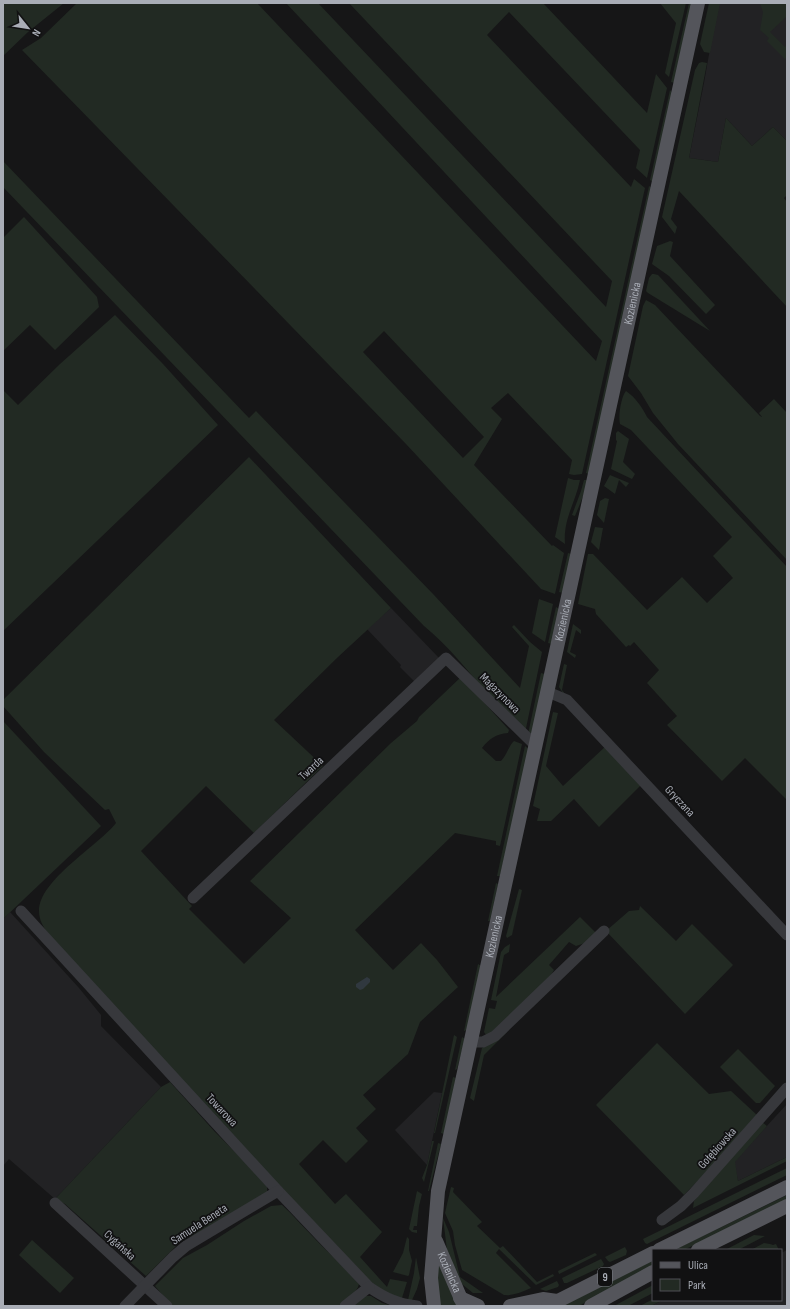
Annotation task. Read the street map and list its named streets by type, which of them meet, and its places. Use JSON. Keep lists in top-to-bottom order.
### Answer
{
  "streets": {
    "main road": ["Kozienicka", "9"],
    "street": [
      "Magazynowa",
      "Twarda",
      "Gryczana",
      "Towarowa",
      "Gołębiowska",
      "Samuela Beneta",
      "Cygańska"
    ]
  },
  "crossings": [
    ["Kozienicka", "Magazynowa"],
    ["Kozienicka", "Gryczana"],
    ["Magazynowa", "Twarda"],
    ["Towarowa", "Samuela Beneta"],
    ["Samuela Beneta", "Cygańska"]
  ],
  "legend": ["Ulica", "Park"],
  "north": "bottom right"
}
